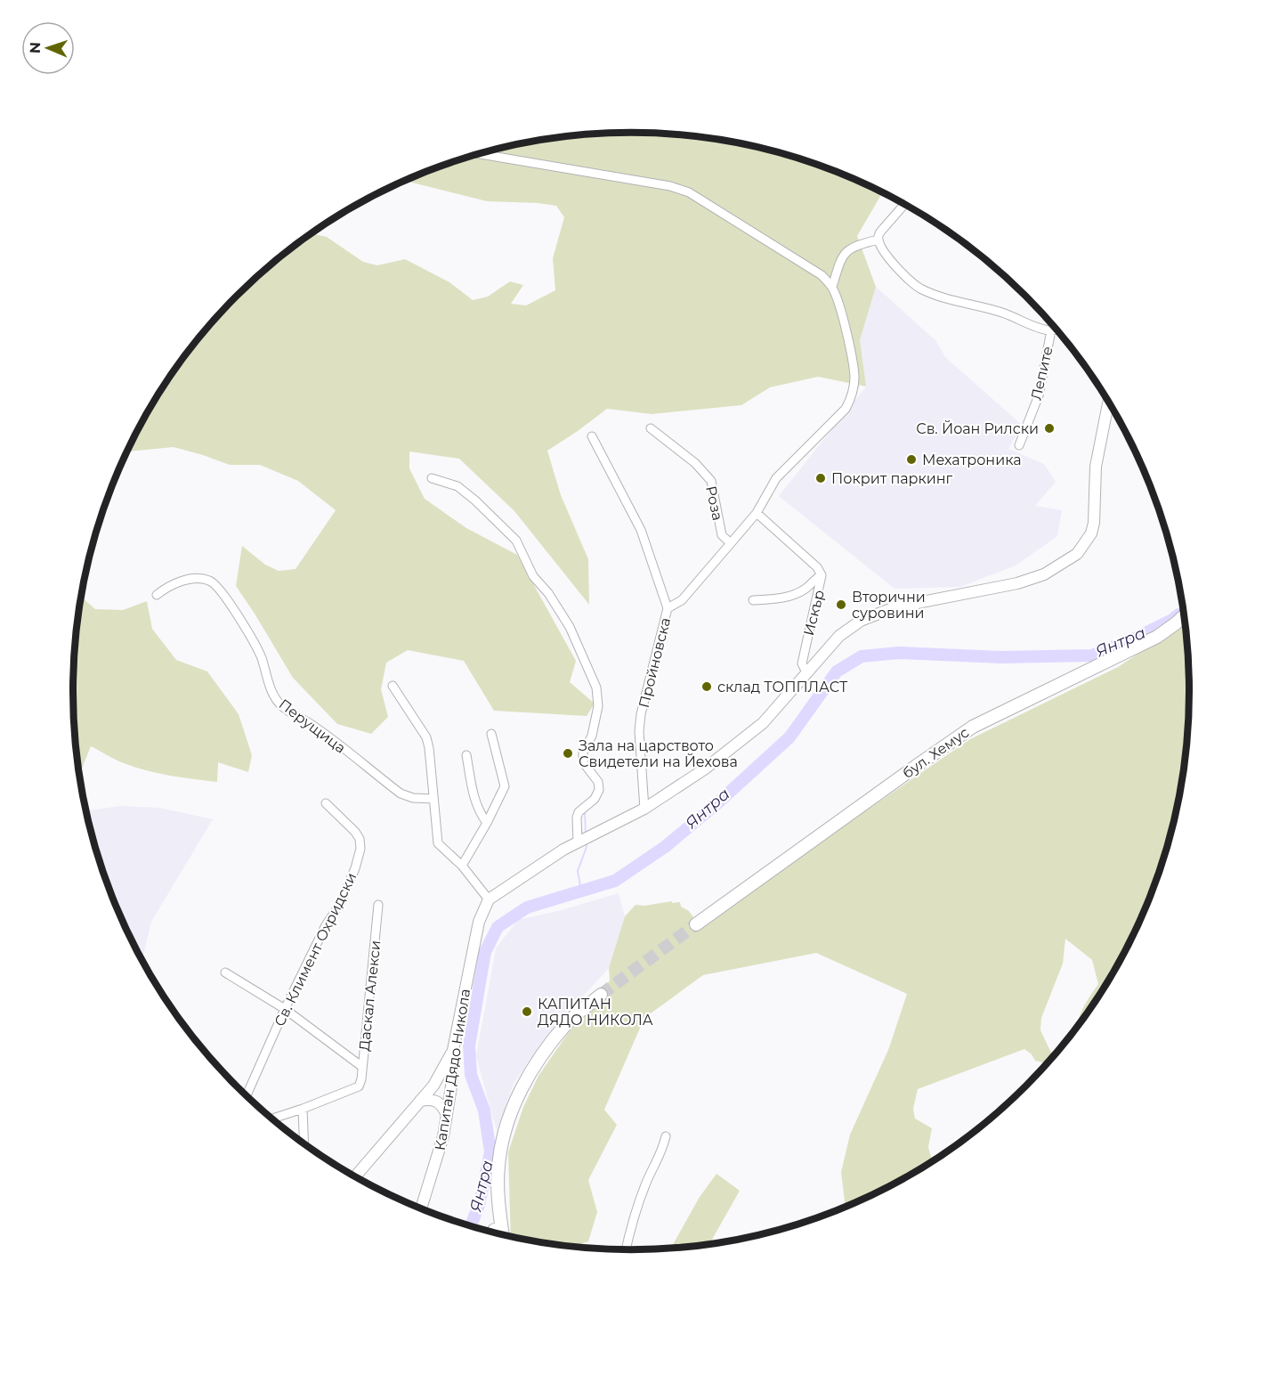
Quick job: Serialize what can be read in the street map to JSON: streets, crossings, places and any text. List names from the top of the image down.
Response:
{
  "streets": {
    "main road": ["бул. Хемус"],
    "street": [
      "Лепите",
      "Роза",
      "Искър",
      "Пройновска",
      "Перущица",
      "Св. Климент Охридски",
      "Даскал Алекси",
      "Капитан Дядо Никола"
    ]
  },
  "water": ["Янтра"],
  "places": [
    "Св. Йоан Рилски",
    "Мехатроника",
    "Покрит паркинг",
    "Вторични суровини",
    "склад ТОППЛАСТ",
    "Зала на царството Свидетели на Йехова",
    "КАПИТАН ДЯДО НИКОЛА"
  ],
  "north": "left"
}
